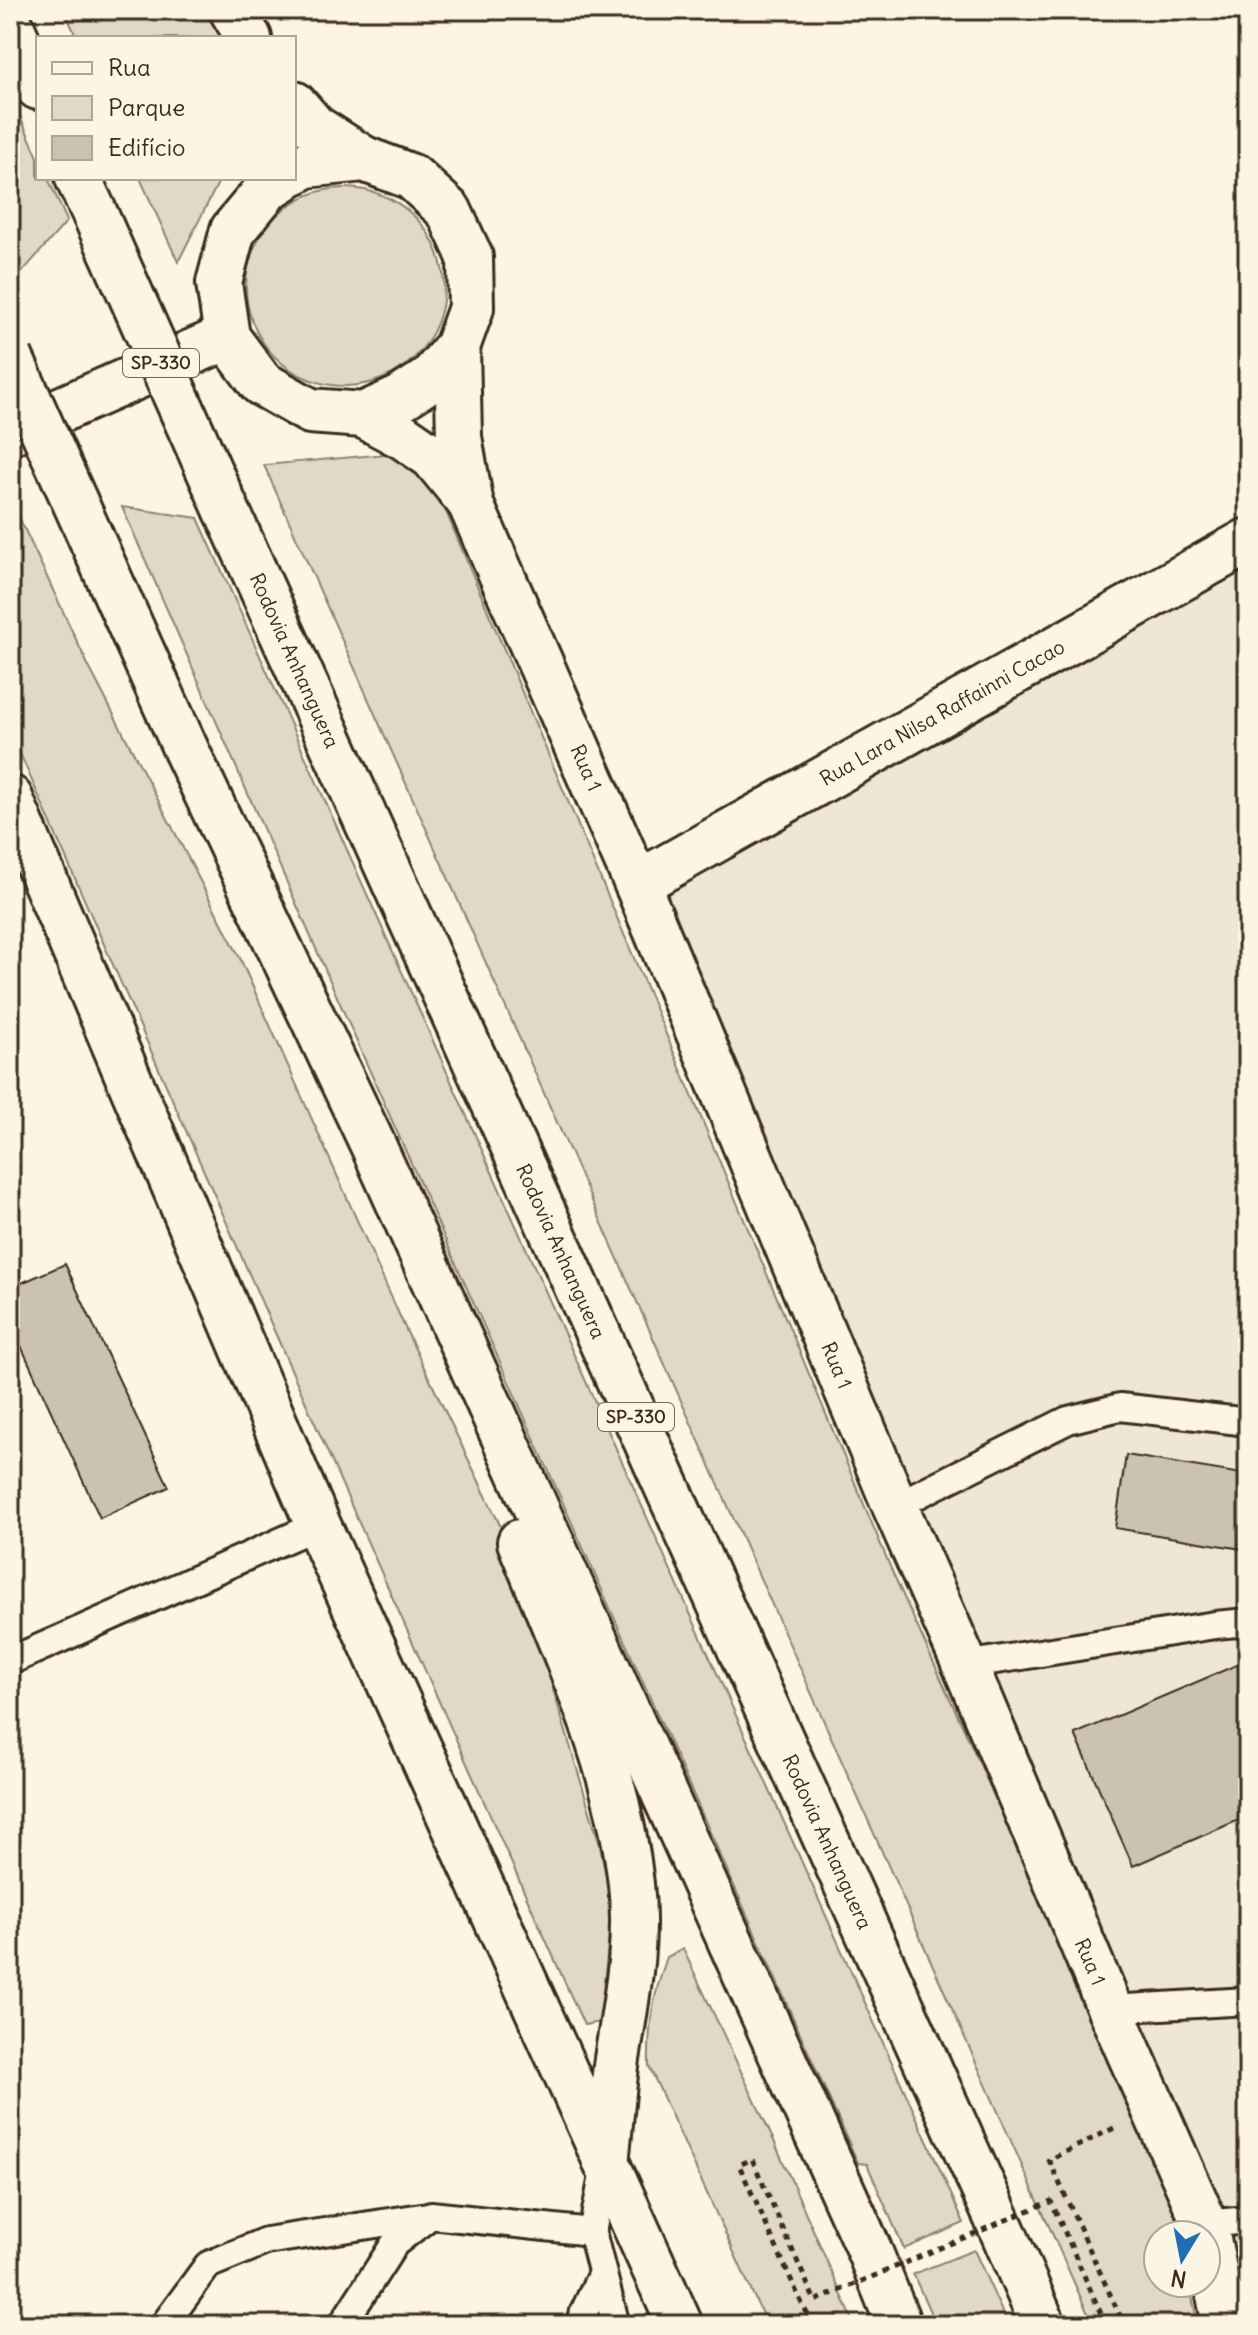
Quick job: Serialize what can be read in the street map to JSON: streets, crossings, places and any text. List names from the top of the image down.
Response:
{
  "streets": {
    "main road": [
      "SP-330",
      "Rodovia Anhanguera",
      "Rua Lara Nilsa Raffainni Cacao",
      "Rua 1"
    ]
  },
  "crossings": [
    ["Rua Lara Nilsa Raffainni Cacao", "Rua 1"]
  ],
  "legend": ["Rua", "Parque", "Edifício"],
  "north": "bottom"
}
